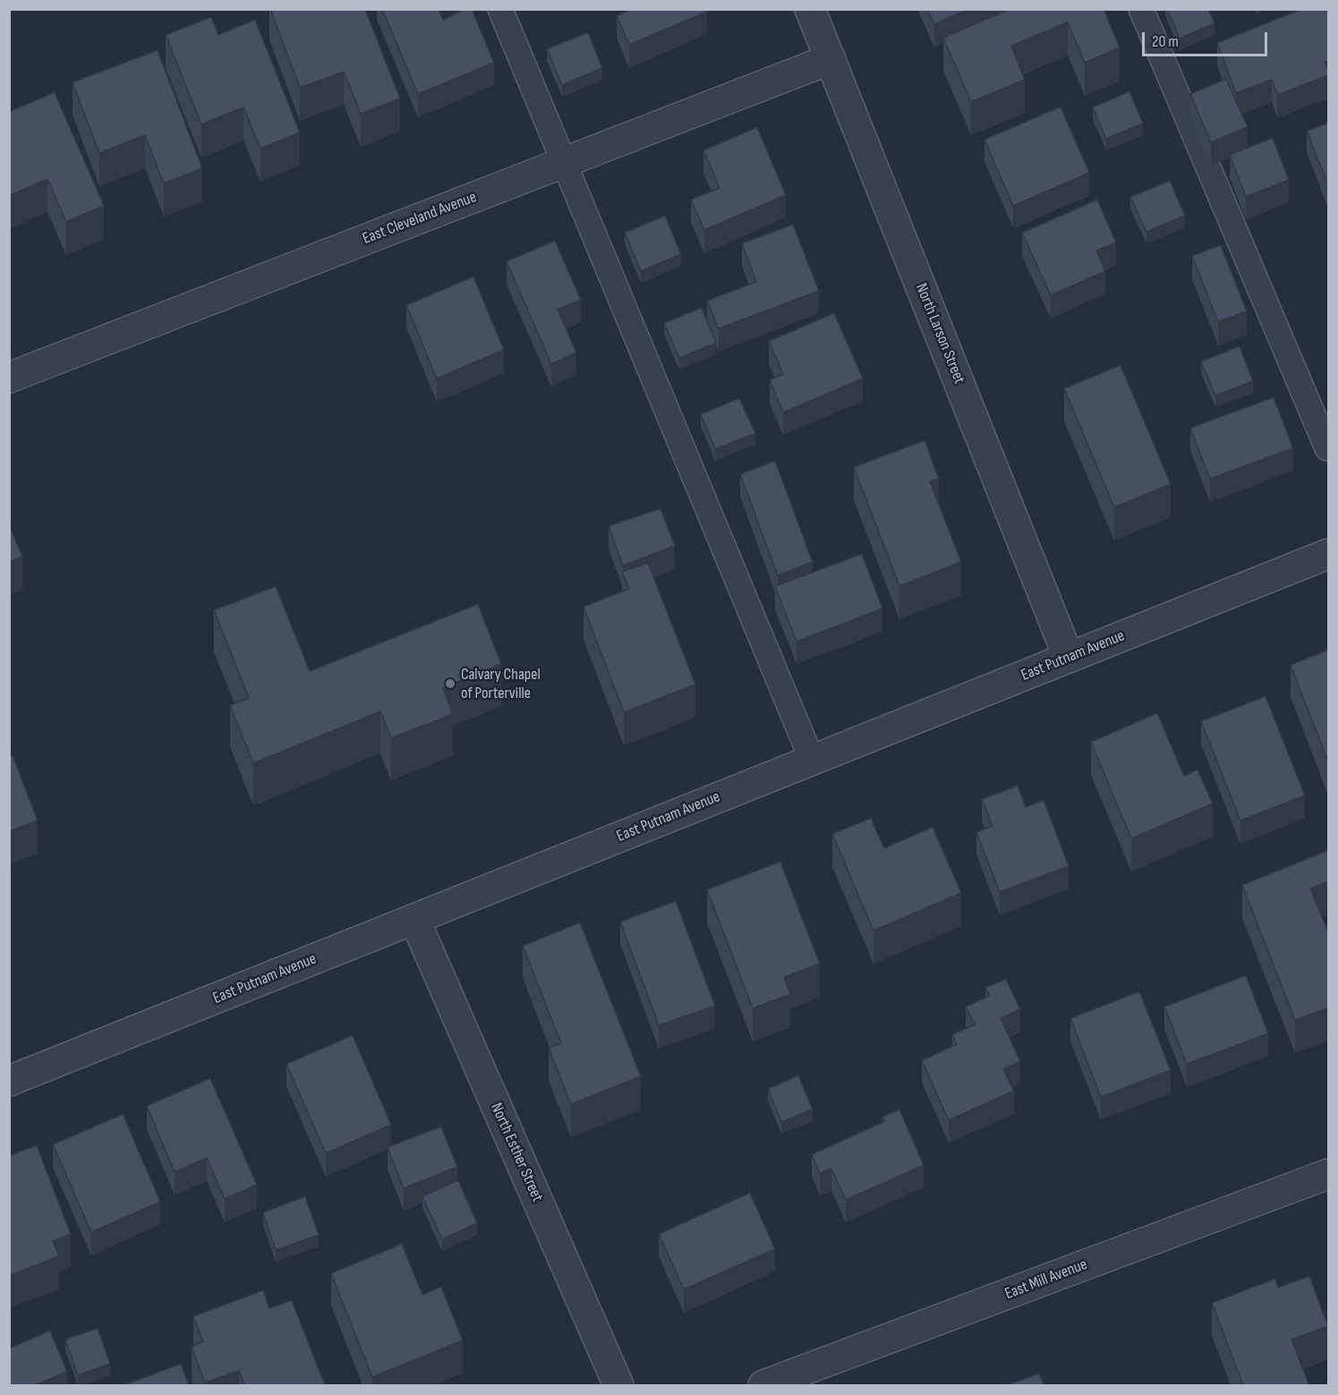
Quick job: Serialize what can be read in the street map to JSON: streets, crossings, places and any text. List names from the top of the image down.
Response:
{
  "streets": {
    "street": [
      "East Cleveland Avenue",
      "North Larson Street",
      "East Putnam Avenue",
      "North Esther Street",
      "East Mill Avenue"
    ]
  },
  "crossings": [
    ["East Cleveland Avenue", "North Larson Street"],
    ["North Larson Street", "East Putnam Avenue"],
    ["East Putnam Avenue", "North Esther Street"]
  ],
  "places": ["Calvary Chapel of Porterville"],
  "scale_bar": "20 m"
}
